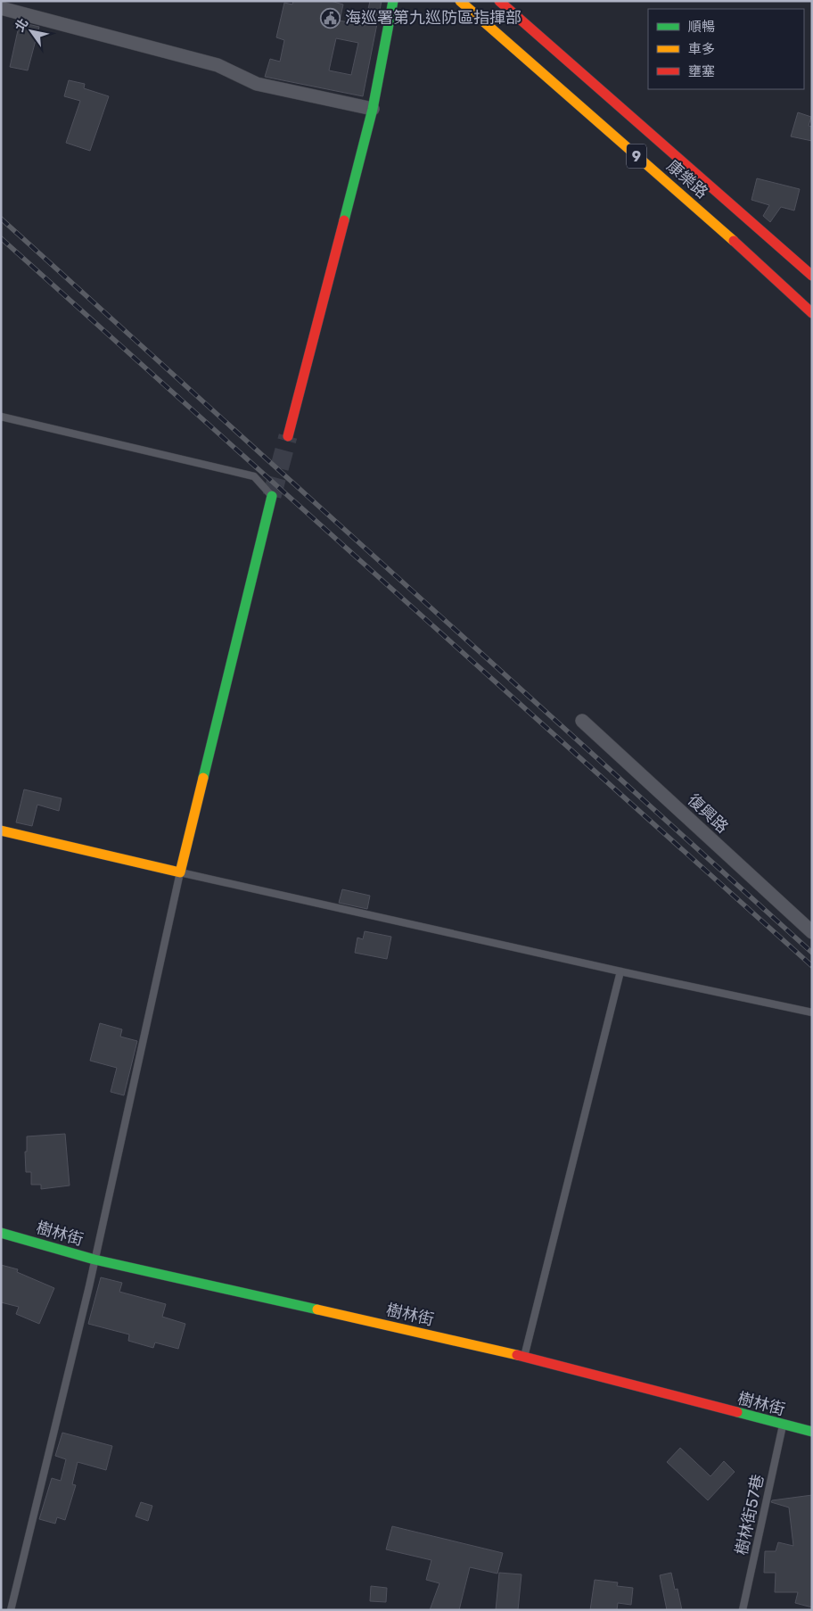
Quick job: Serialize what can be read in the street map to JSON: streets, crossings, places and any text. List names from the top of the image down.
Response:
{
  "streets": {
    "street": [
      "9",
      "康樂路",
      "復興路",
      "樹林街"
    ],
    "lane": ["樹林街57巷"]
  },
  "crossings": [
    ["樹林街", "樹林街57巷"]
  ],
  "places": {
    "public building": ["海巡署第九巡防區指揮部"]
  },
  "legend": ["順暢", "車多", "壅塞"],
  "north": "top left"
}
